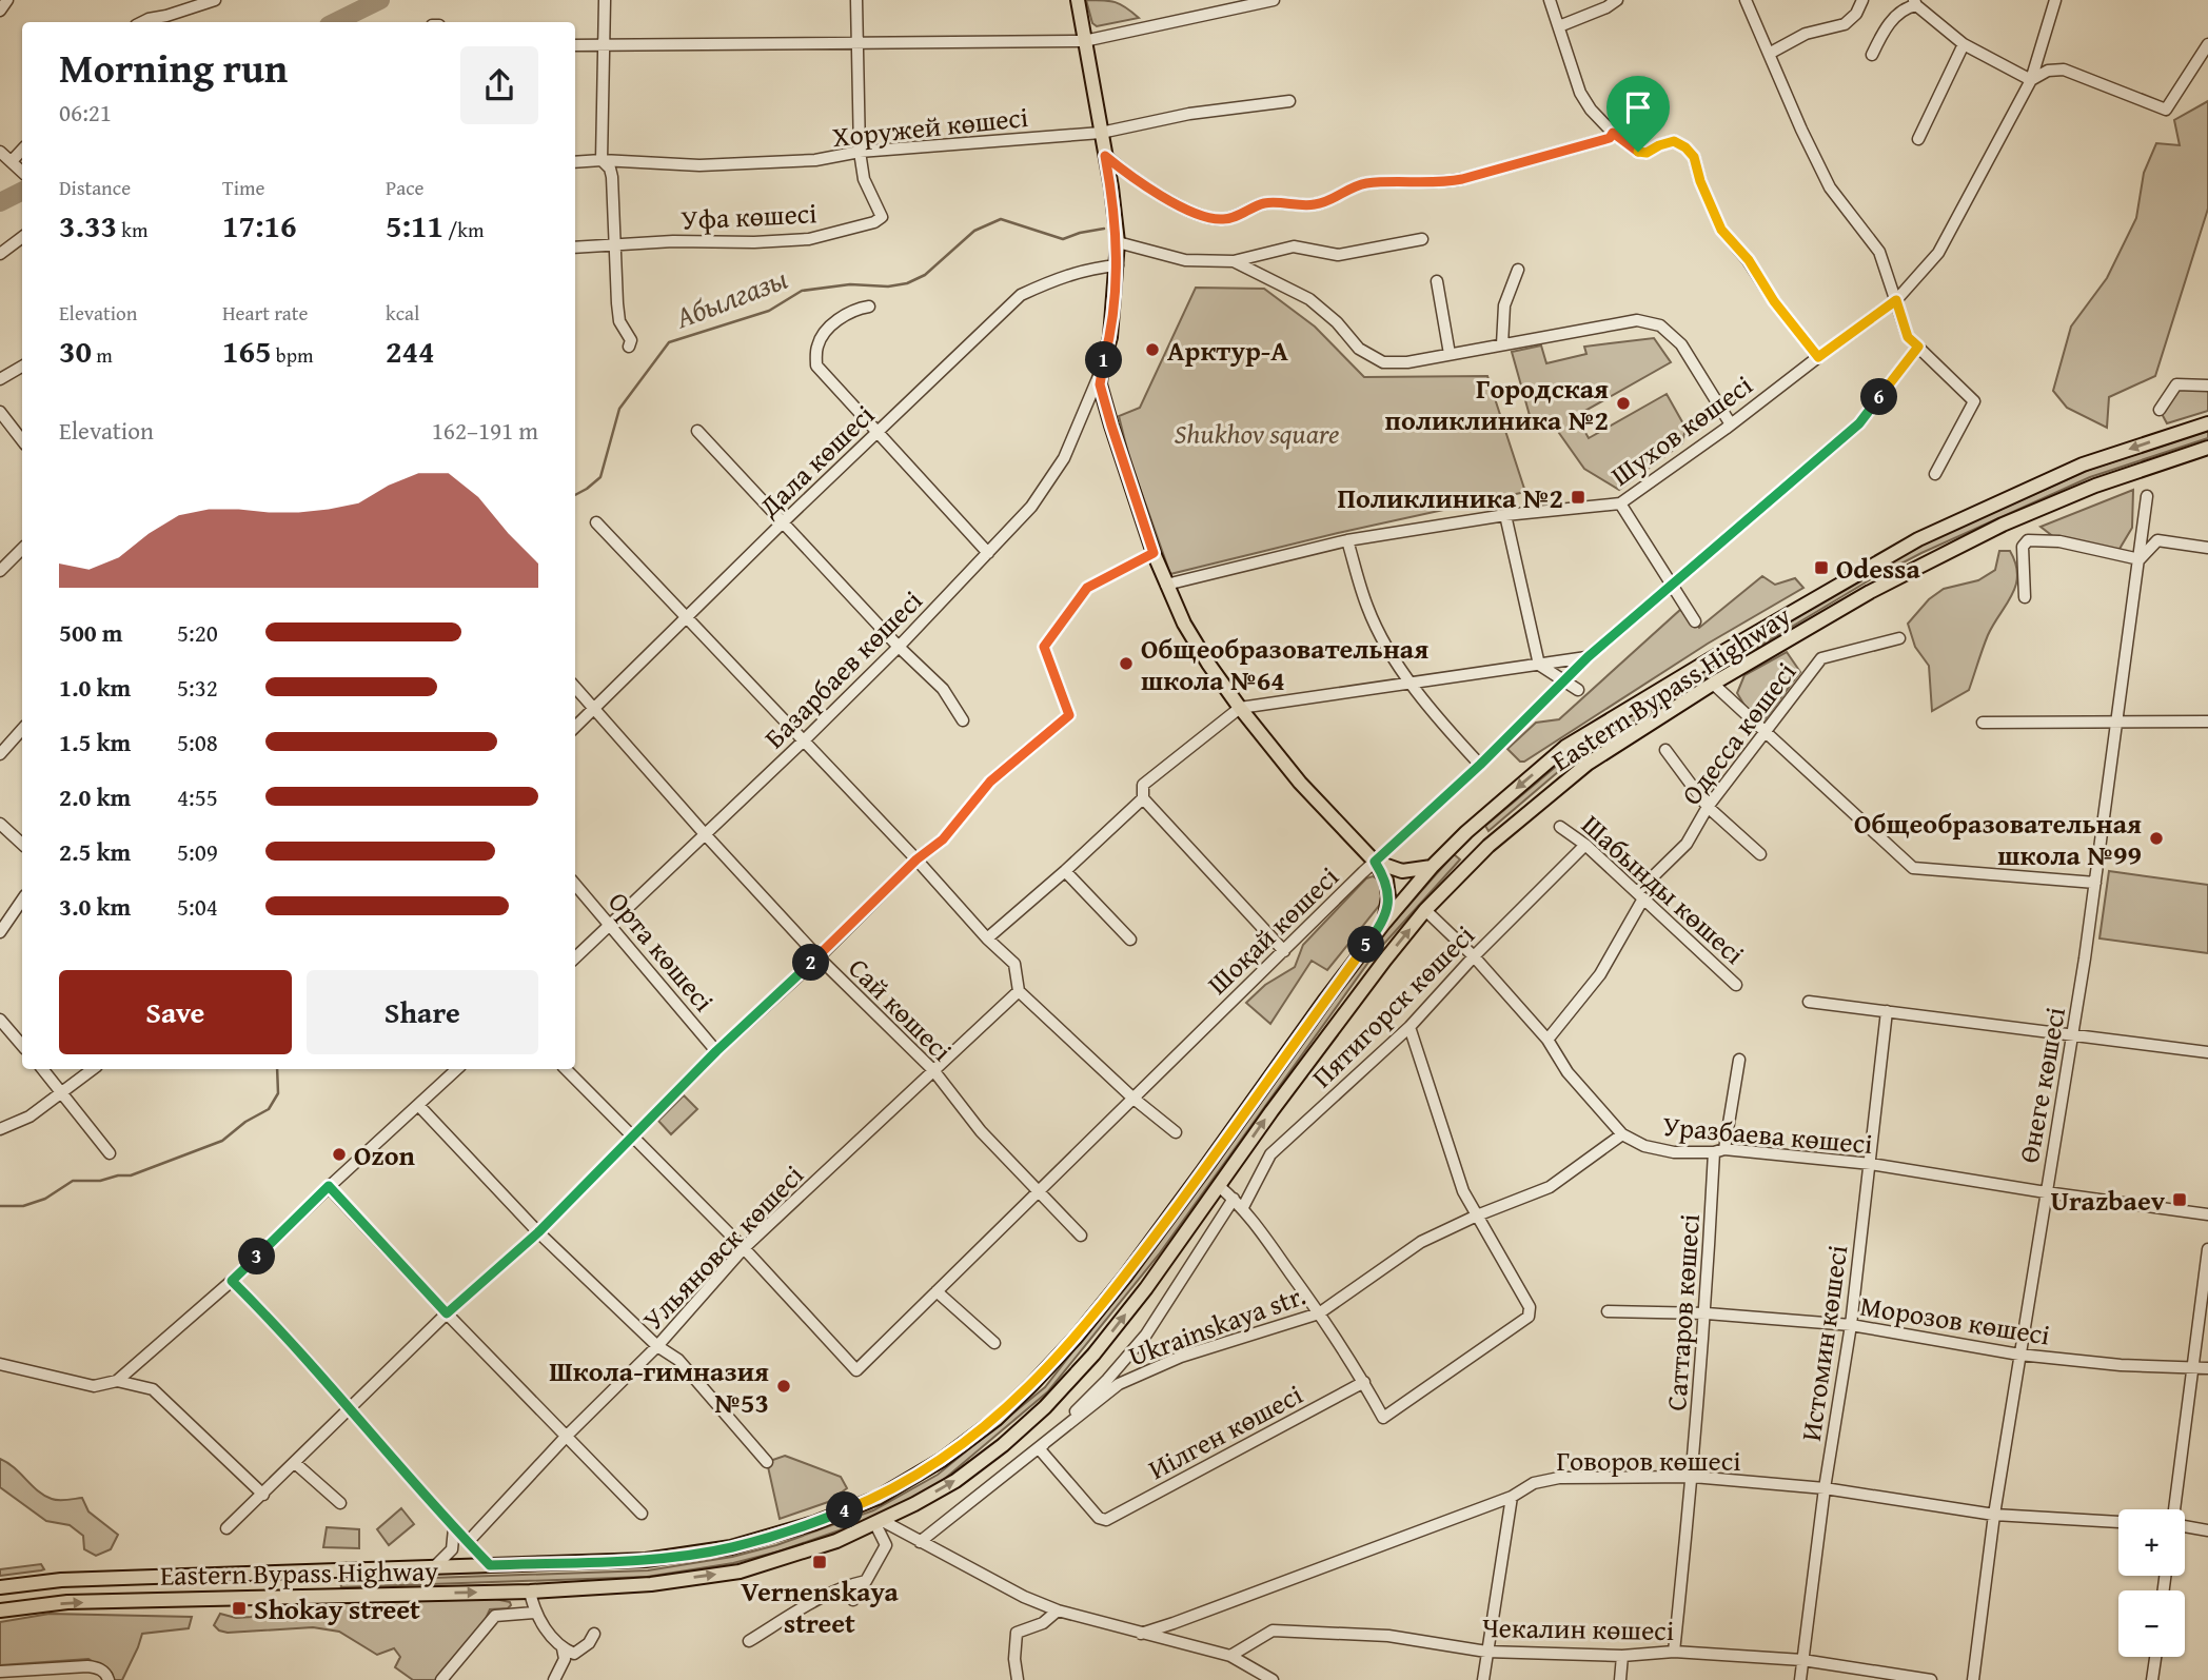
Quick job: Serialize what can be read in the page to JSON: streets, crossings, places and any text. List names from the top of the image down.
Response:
{
  "streets": {
    "main road": ["Eastern Bypass Highway"],
    "street": [
      "Хоружей көшесі",
      "Уфа көшесі",
      "Шухов көшесі",
      "Дала көшесі",
      "Базарбаев көшесі",
      "Одесса көшесі",
      "Шабынды көшесі",
      "Шоқай көшесі",
      "Орта көшесі",
      "Пятигорск көшесі",
      "Сай көшесі",
      "Өнеге көшесі",
      "Уразбаева көшесі",
      "Ульяновск көшесі",
      "Саттаров көшесі",
      "Морозов көшесі",
      "Ukrainskaya str.",
      "Истомин көшесі",
      "Иілген көшесі",
      "Говоров көшесі",
      "Чекалин көшесі"
    ]
  },
  "crossings": [
    ["Хоружей көшесі", "Уфа көшесі"],
    ["Дала көшесі", "Сай көшесі"],
    ["Базарбаев көшесі", "Орта көшесі"],
    ["Базарбаев көшесі", "Сай көшесі"],
    ["Eastern Bypass Highway", "Уразбаева көшесі"],
    ["Одесса көшесі", "Шабынды көшесі"],
    ["Одесса көшесі", "Уразбаева көшесі"],
    ["Шабынды көшесі", "Пятигорск көшесі"],
    ["Шоқай көшесі", "Сай көшесі"],
    ["Шоқай көшесі", "Ульяновск көшесі"],
    ["Пятигорск көшесі", "Уразбаева көшесі"],
    ["Сай көшесі", "Ульяновск көшесі"],
    ["Өнеге көшесі", "Уразбаева көшесі"],
    ["Өнеге көшесі", "Морозов көшесі"],
    ["Өнеге көшесі", "Говоров көшесі"],
    ["Уразбаева көшесі", "Саттаров көшесі"],
    ["Уразбаева көшесі", "Ukrainskaya str."],
    ["Уразбаева көшесі", "Истомин көшесі"],
    ["Саттаров көшесі", "Морозов көшесі"],
    ["Саттаров көшесі", "Говоров көшесі"],
    ["Саттаров көшесі", "Чекалин көшесі"],
    ["Морозов көшесі", "Истомин көшесі"],
    ["Ukrainskaya str.", "Иілген көшесі"],
    ["Истомин көшесі", "Говоров көшесі"],
    ["Истомин көшесі", "Чекалин көшесі"]
  ],
  "water": ["Абылгазы"],
  "parks": ["Shukhov square"],
  "places": {
    "other": [
      "Арктур-А",
      "Городская поликлиника №2",
      "Общеобразовательная школа №64",
      "Общеобразовательная школа №99",
      "Ozon",
      "Школа-гимназия №53"
    ],
    "transit": [
      "Поликлиника №2",
      "Odessa",
      "Urazbaev",
      "Vernenskaya street",
      "Shokay street"
    ]
  },
  "page": {
    "heading": ["Morning run", "06:21"],
    "stats": [
      ["Distance", "3.33 km"],
      ["Time", "17:16"],
      ["Pace", "5:11 /km"],
      ["Elevation", "30 m"],
      ["Heart rate", "165 bpm"],
      ["kcal", "244"]
    ],
    "pins": [
      "1",
      "6",
      "5",
      "2",
      "3",
      "4"
    ],
    "chart": ["Elevation", "162–191 m"],
    "list": [
      {
        "name": "500 m",
        "note": "5:20"
      },
      {
        "name": "1.0 km",
        "note": "5:32"
      },
      {
        "name": "1.5 km",
        "note": "5:08"
      },
      {
        "name": "2.0 km",
        "note": "4:55"
      },
      {
        "name": "2.5 km",
        "note": "5:09"
      },
      {
        "name": "3.0 km",
        "note": "5:04"
      }
    ],
    "buttons": ["Save", "Share"],
    "map_buttons": ["+", "−"]
  }
}
